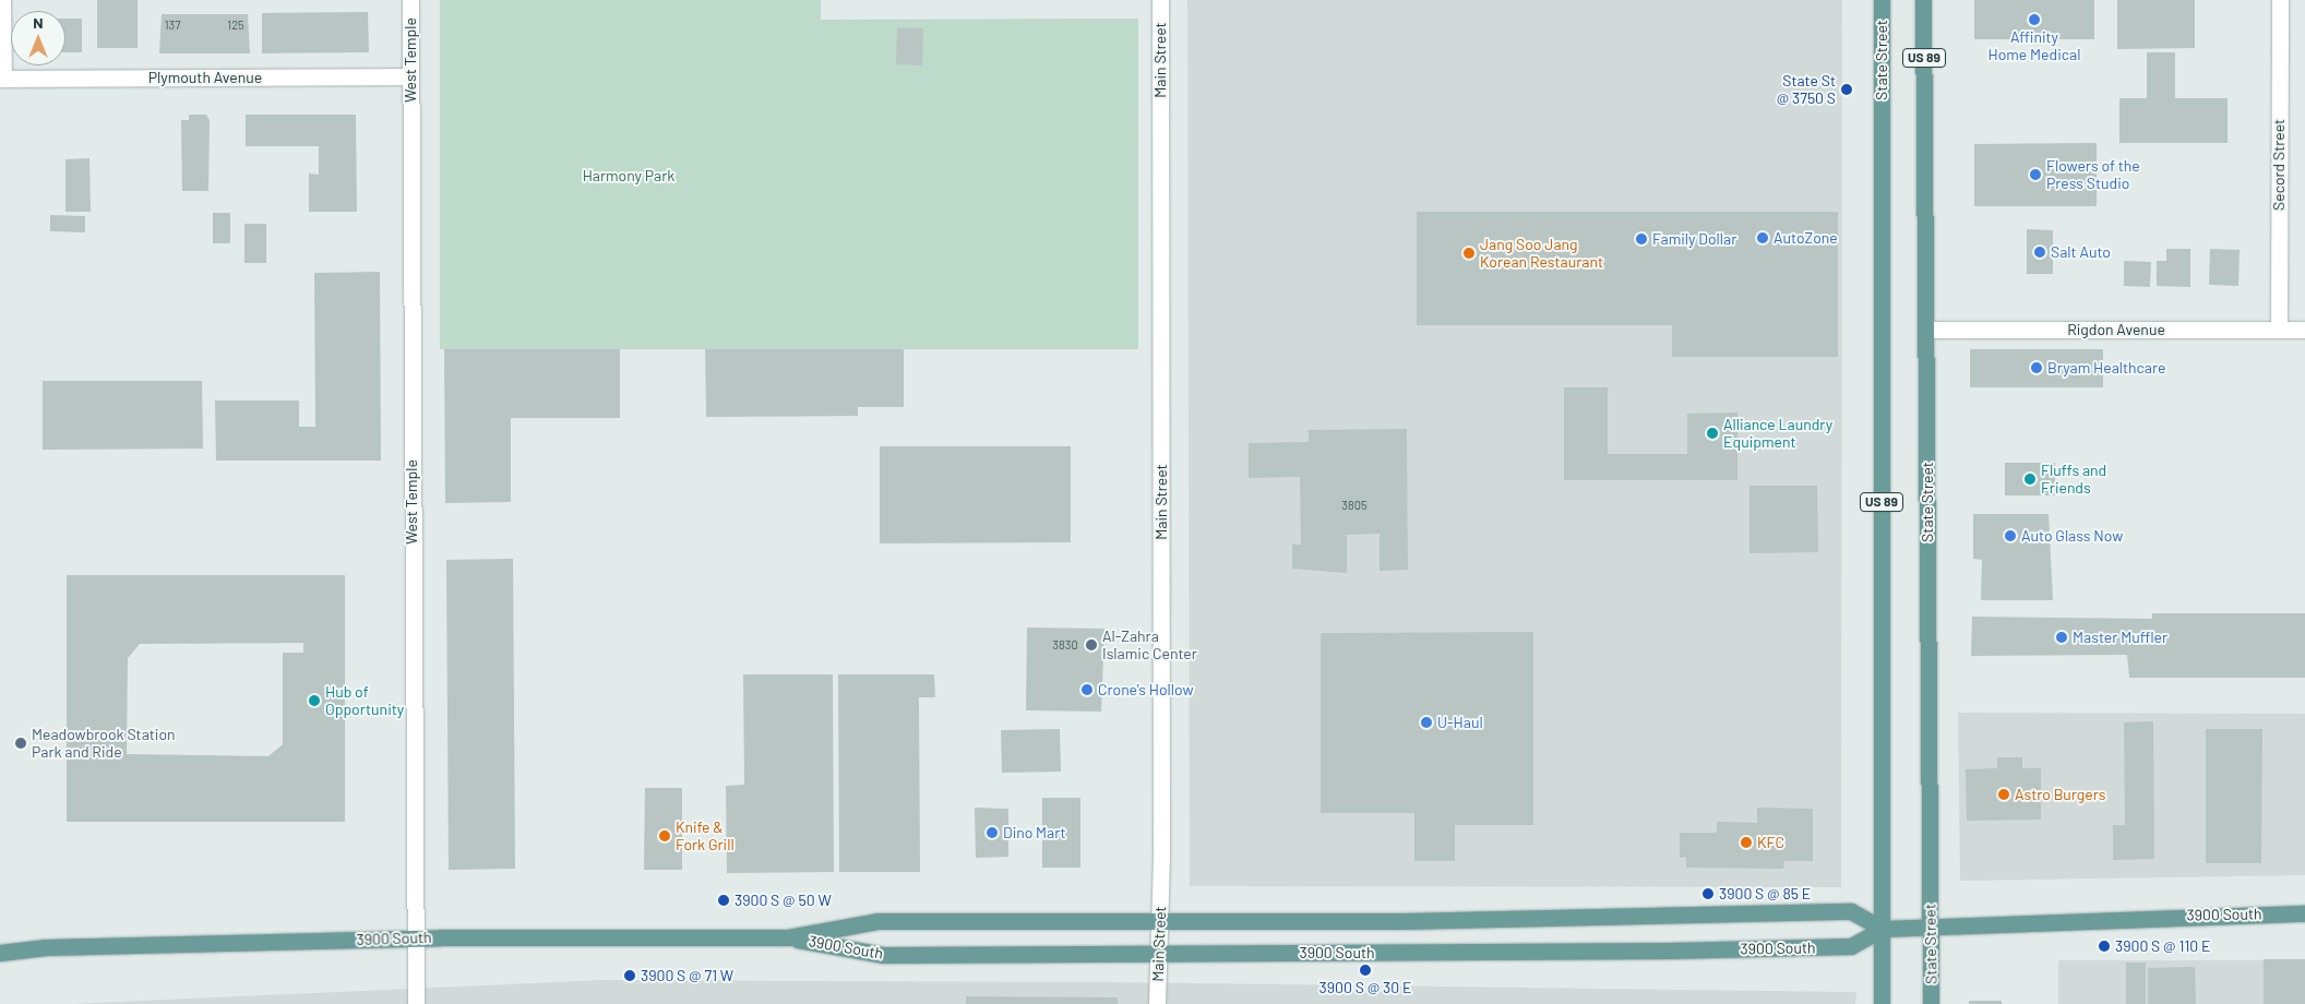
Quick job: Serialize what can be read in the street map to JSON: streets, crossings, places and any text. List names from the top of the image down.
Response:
{
  "streets": {
    "main road": ["US 89", "State Street", "3900 South"],
    "street": [
      "West Temple",
      "Main Street",
      "Plymouth Avenue",
      "Secord Street",
      "Rigdon Avenue"
    ]
  },
  "crossings": [
    ["West Temple", "Plymouth Avenue"],
    ["West Temple", "3900 South"],
    ["Main Street", "3900 South"],
    ["State Street", "Rigdon Avenue"],
    ["State Street", "3900 South"],
    ["Secord Street", "Rigdon Avenue"]
  ],
  "parks": ["Harmony Park"],
  "places": [
    "Affinity Home Medical",
    "State St @ 3750 S",
    "Flowers of the Press Studio",
    "AutoZone",
    "Family Dollar",
    "Salt Auto",
    "Jang Soo Jang Korean Restaurant",
    "Bryam Healthcare",
    "Alliance Laundry Equipment",
    "Fluffs and Friends",
    "Auto Glass Now",
    "Master Muffler",
    "Al-Zahra Islamic Center",
    "Crone's Hollow",
    "Hub of Opportunity",
    "U-Haul",
    "Meadowbrook Station Park and Ride",
    "Astro Burgers",
    "Dino Mart",
    "Knife & Fork Grill",
    "KFC",
    "3900 S @ 85 E",
    "3900 S @ 50 W",
    "3900 S @ 110 E",
    "3900 S @ 30 E",
    "3900 S @ 71 W"
  ],
  "house_numbers": [
    "137",
    "125",
    "3805",
    "3830"
  ],
  "north": "top"
}
